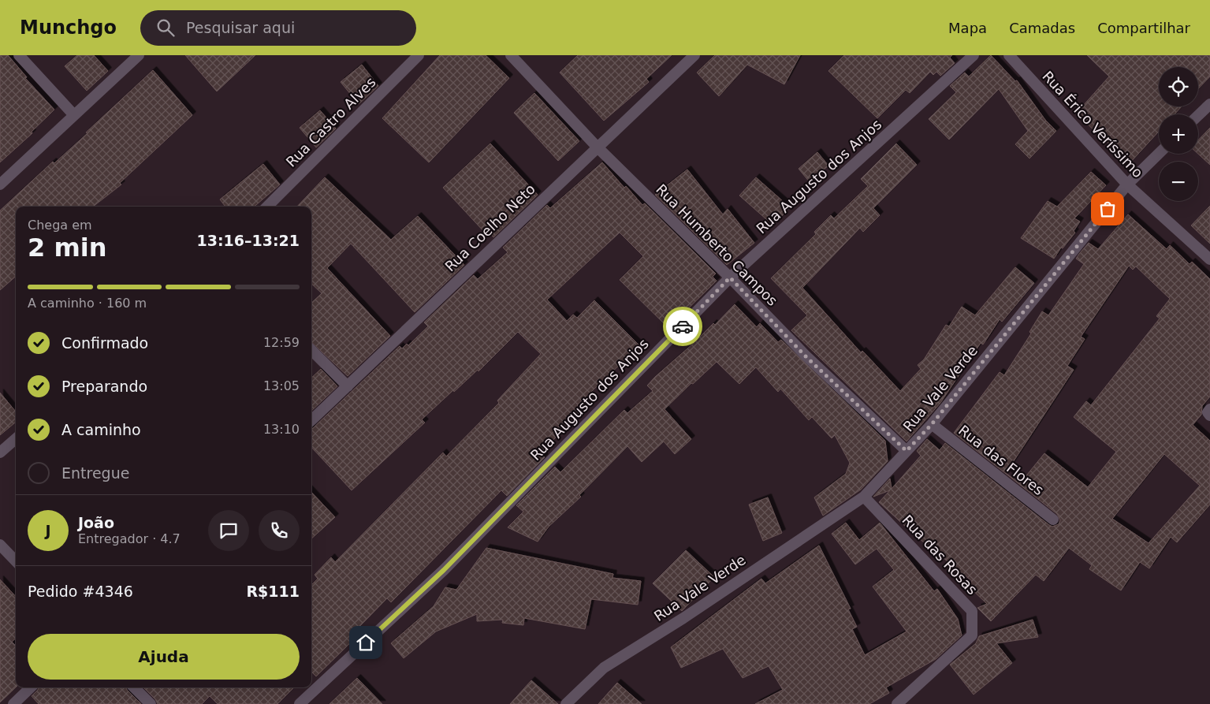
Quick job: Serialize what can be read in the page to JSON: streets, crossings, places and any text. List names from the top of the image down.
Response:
{
  "streets": {
    "street": [
      "Rua Castro Alves",
      "Rua Érico Veríssimo",
      "Rua Augusto dos Anjos",
      "Rua Coelho Neto",
      "Rua Humberto Campos",
      "Rua Vale Verde",
      "Rua das Flores",
      "Rua das Rosas"
    ]
  },
  "crossings": [
    ["Rua Érico Veríssimo", "Rua Vale Verde"],
    ["Rua Augusto dos Anjos", "Rua Humberto Campos"],
    ["Rua Coelho Neto", "Rua Humberto Campos"],
    ["Rua Humberto Campos", "Rua Vale Verde"],
    ["Rua Vale Verde", "Rua das Flores"],
    ["Rua Vale Verde", "Rua das Rosas"]
  ],
  "page": {
    "header": "Munchgo",
    "search": "Pesquisar aqui",
    "nav": ["Mapa", "Camadas", "Compartilhar"],
    "map_buttons": ["+", "−"],
    "heading": ["2 min", "Chega em", "13:16–13:21"],
    "panel": [
      "João",
      "Entregador · 4.7",
      "Pedido #4346",
      "R$111"
    ],
    "bar": "A caminho · 160 m",
    "list": [
      ["Confirmado", "12:59"],
      ["Preparando", "13:05"],
      ["A caminho", "13:10"],
      "Entregue"
    ],
    "round": "J",
    "buttons": "Ajuda"
  }
}
